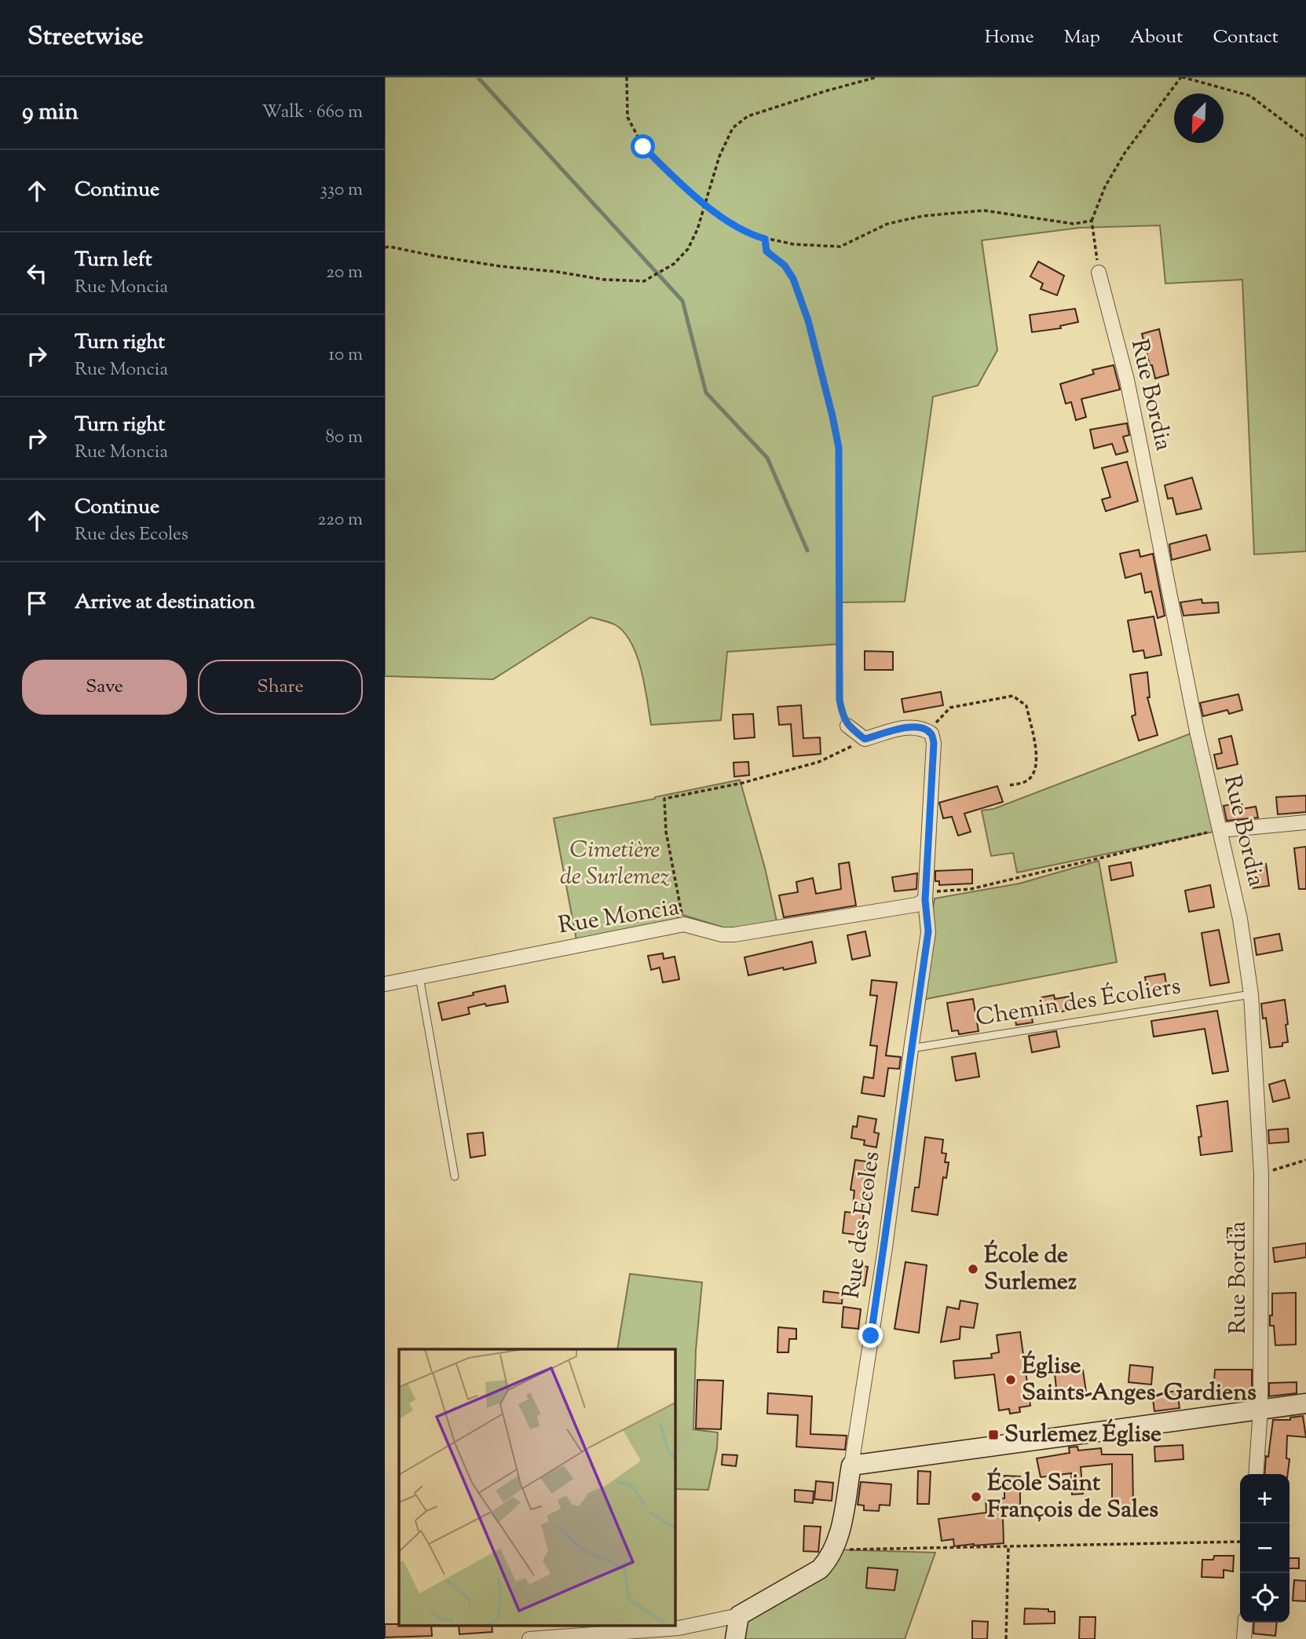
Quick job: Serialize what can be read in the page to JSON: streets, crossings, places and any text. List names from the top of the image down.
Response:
{
  "streets": {
    "street": ["Rue Bordia", "Rue Moncia", "Rue des Ecoles"],
    "lane": ["Chemin des Écoliers"]
  },
  "crossings": [
    ["Rue Bordia", "Chemin des Écoliers"],
    ["Rue Moncia", "Rue des Ecoles"],
    ["Chemin des Écoliers", "Rue des Ecoles"]
  ],
  "parks": ["Cimetière de Surlemez"],
  "places": {
    "other": ["École de Surlemez", "Église Saints-Anges-Gardiens", "École Saint François de Sales"],
    "transit": ["Surlemez Église"]
  },
  "north": "bottom left",
  "page": {
    "header": "Streetwise",
    "nav": [
      "Home",
      "Map",
      "About",
      "Contact"
    ],
    "heading": ["9 min", "Walk · 660 m"],
    "list": [
      ["Continue", "330 m"],
      ["Turn left", "Rue Moncia", "20 m"],
      ["Turn right", "Rue Moncia", "10 m"],
      ["Turn right", "Rue Moncia", "80 m"],
      ["Continue", "Rue des Ecoles", "220 m"],
      "Arrive at destination"
    ],
    "buttons": ["Save", "Share"],
    "map_buttons": ["+", "−"]
  }
}
